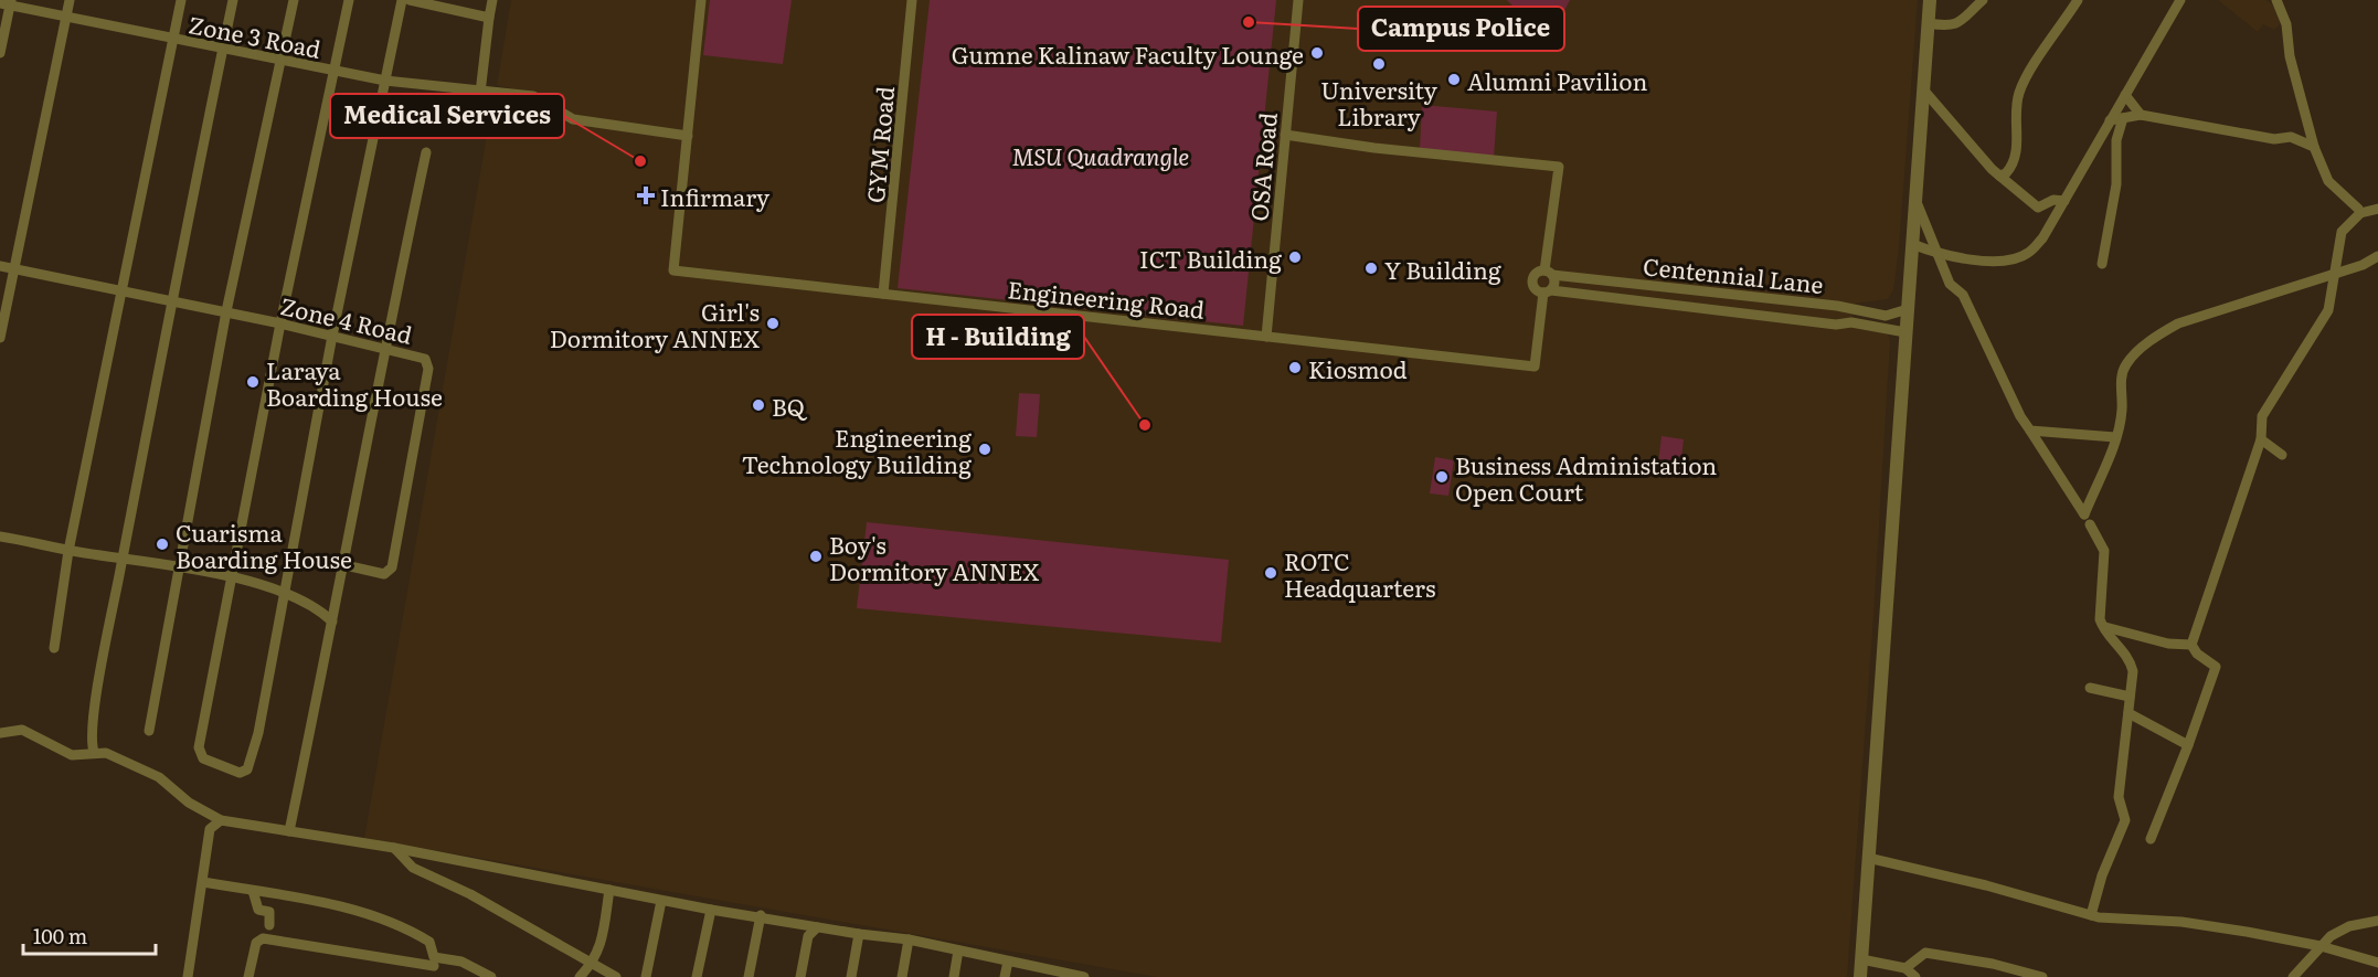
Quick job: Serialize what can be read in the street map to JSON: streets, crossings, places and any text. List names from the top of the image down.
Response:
{
  "streets": {
    "street": [
      "Zone 3 Road",
      "GYM Road",
      "OSA Road",
      "Centennial Lane",
      "Engineering Road",
      "Zone 4 Road"
    ]
  },
  "crossings": [
    ["Zone 3 Road", "Engineering Road"],
    ["GYM Road", "Engineering Road"],
    ["OSA Road", "Engineering Road"],
    ["Centennial Lane", "Engineering Road"]
  ],
  "parks": ["MSU Quadrangle"],
  "places": {
    "other": [
      "Campus Police",
      "Gumne Kalinaw Faculty Lounge",
      "University Library",
      "Alumni Pavilion",
      "Medical Services",
      "ICT Building",
      "Y Building",
      "Girl's Dormitory ANNEX",
      "Kiosmod",
      "Laraya Boarding House",
      "BQ",
      "H - Building",
      "Engineering Technology Building",
      "Business Administation Open Court",
      "Cuarisma Boarding House",
      "Boy's Dormitory ANNEX",
      "ROTC Headquarters"
    ],
    "health": ["Infirmary"]
  },
  "scale_bar": "100 m"
}
